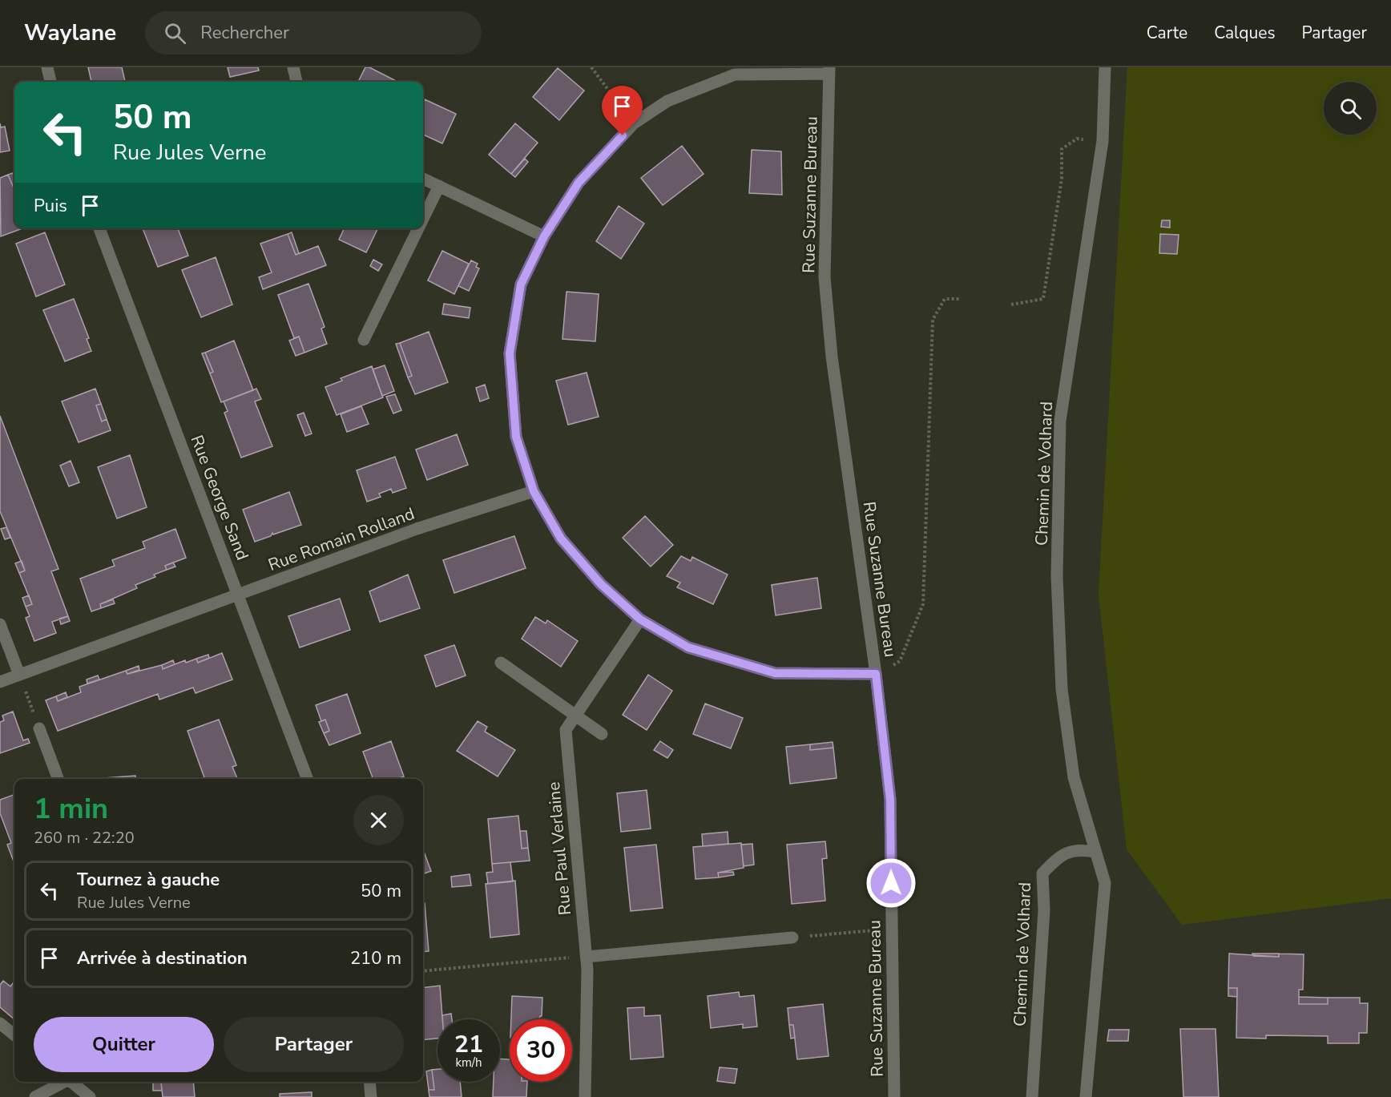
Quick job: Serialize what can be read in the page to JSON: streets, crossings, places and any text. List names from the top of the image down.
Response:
{
  "streets": {
    "street": [
      "Rue Suzanne Bureau",
      "Chemin de Volhard",
      "Rue George Sand",
      "Rue Romain Rolland",
      "Rue Paul Verlaine"
    ]
  },
  "crossings": [
    ["Rue George Sand", "Rue Romain Rolland"]
  ],
  "page": {
    "header": "Waylane",
    "search": "Rechercher",
    "nav": ["Carte", "Calques", "Partager"],
    "turn": ["50 m", "Rue Jules Verne"],
    "then": "Puis",
    "heading": ["1 min", "260 m · 22:20"],
    "list": [
      {
        "name": "Tournez à gauche",
        "note": "Rue Jules Verne",
        "value": "50 m"
      },
      {
        "name": "Arrivée à destination",
        "value": "210 m"
      }
    ],
    "buttons": ["Quitter", "Partager"],
    "speed": "21 km/h",
    "limit": "30"
  }
}
